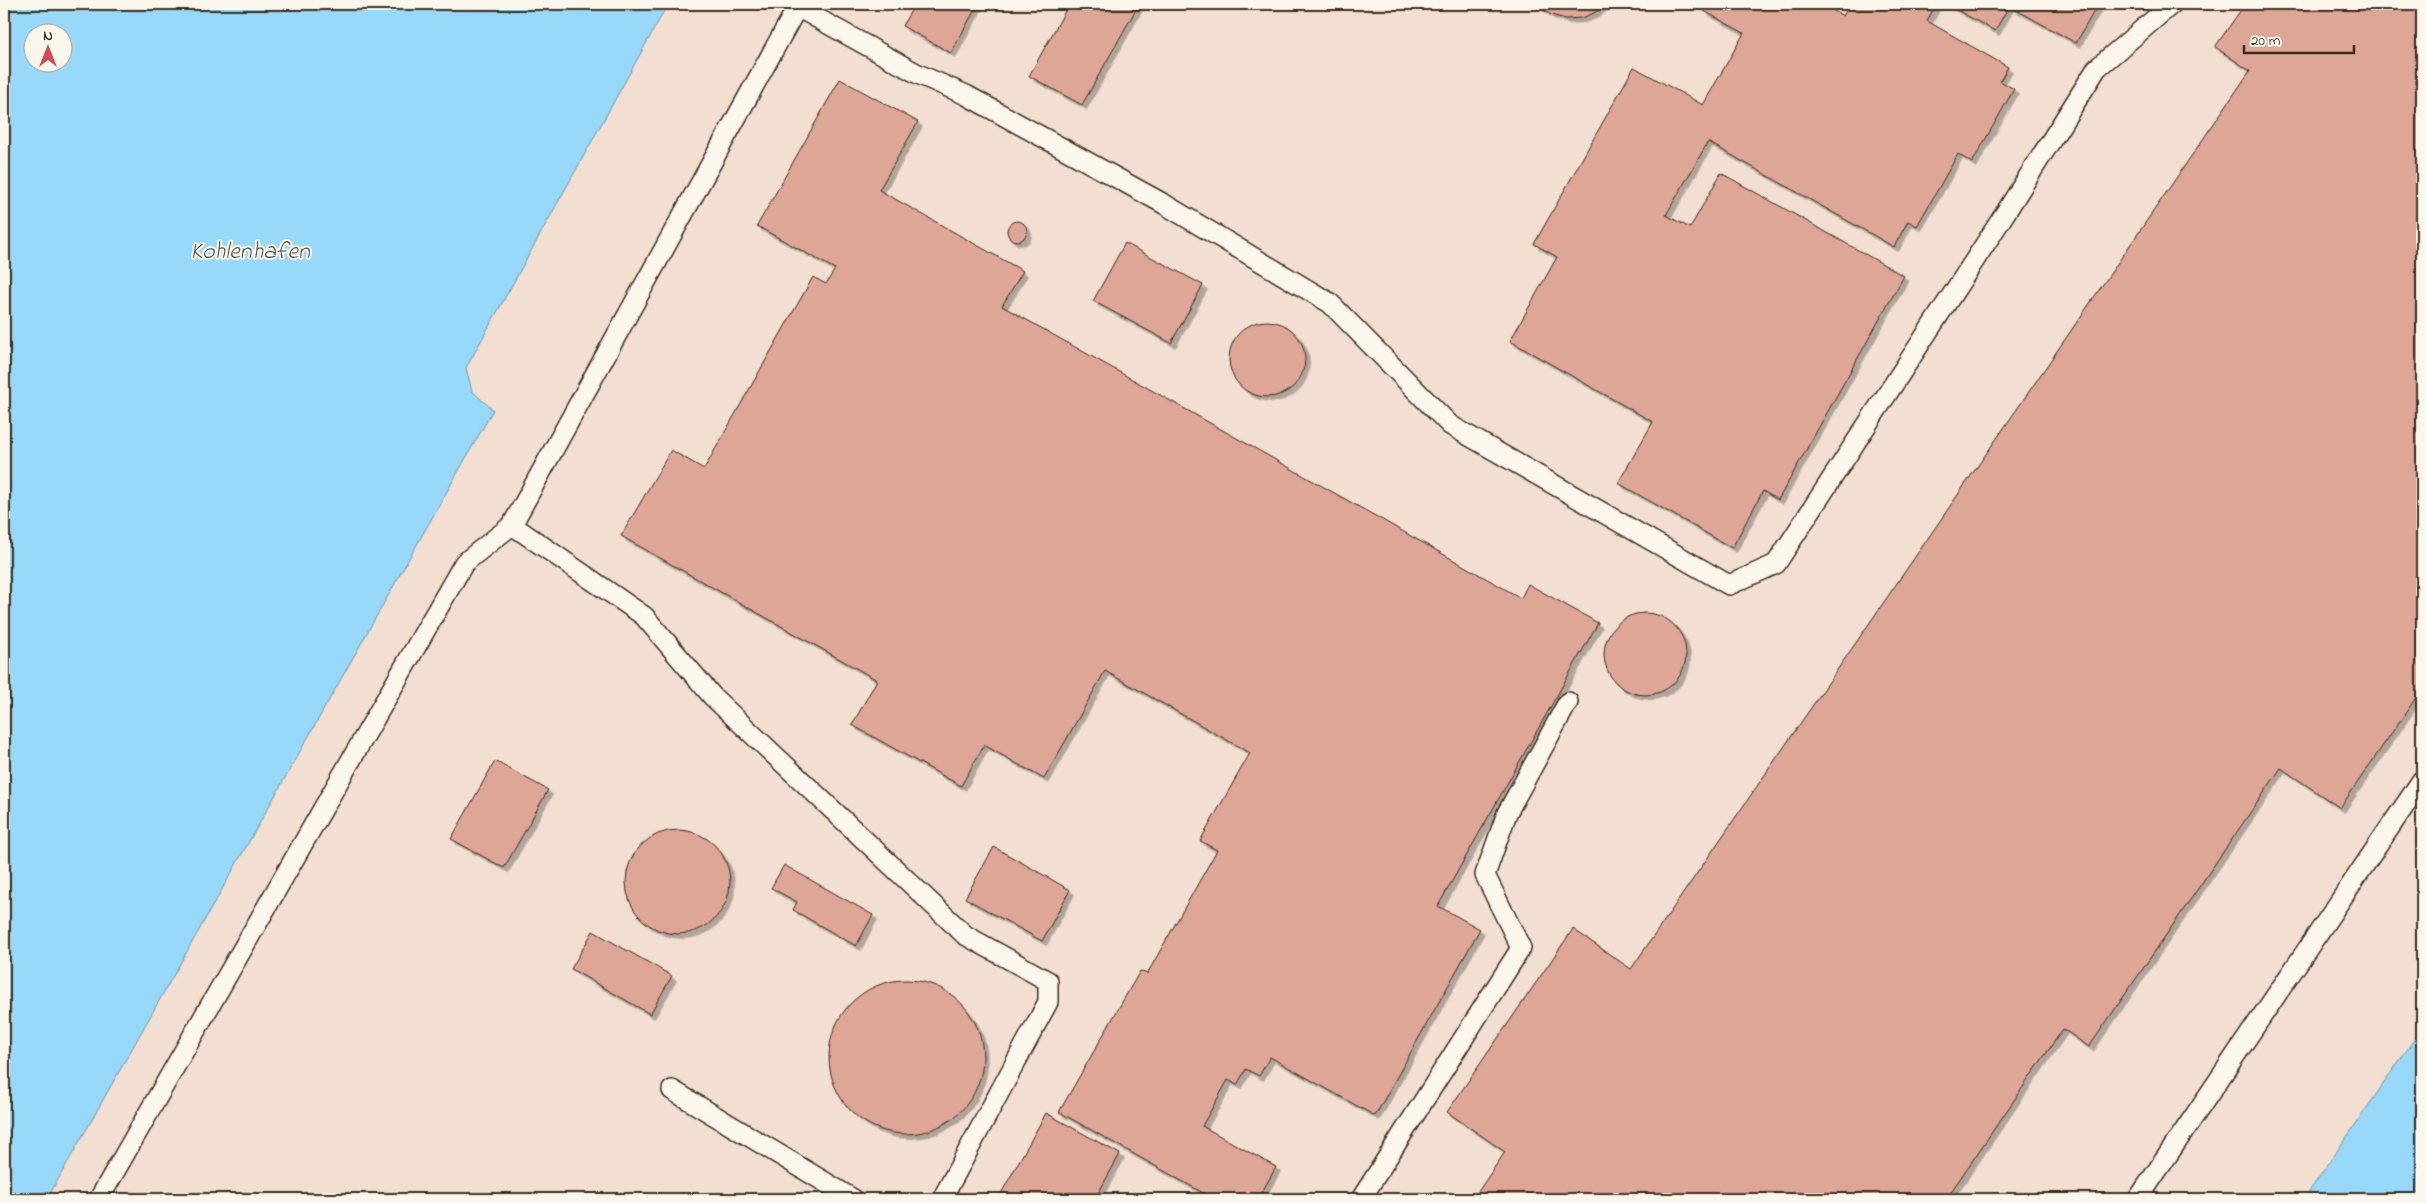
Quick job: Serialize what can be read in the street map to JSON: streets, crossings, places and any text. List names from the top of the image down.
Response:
{
  "water": ["Kohlenhafen"],
  "scale_bar": "20 m",
  "north": "top"
}
